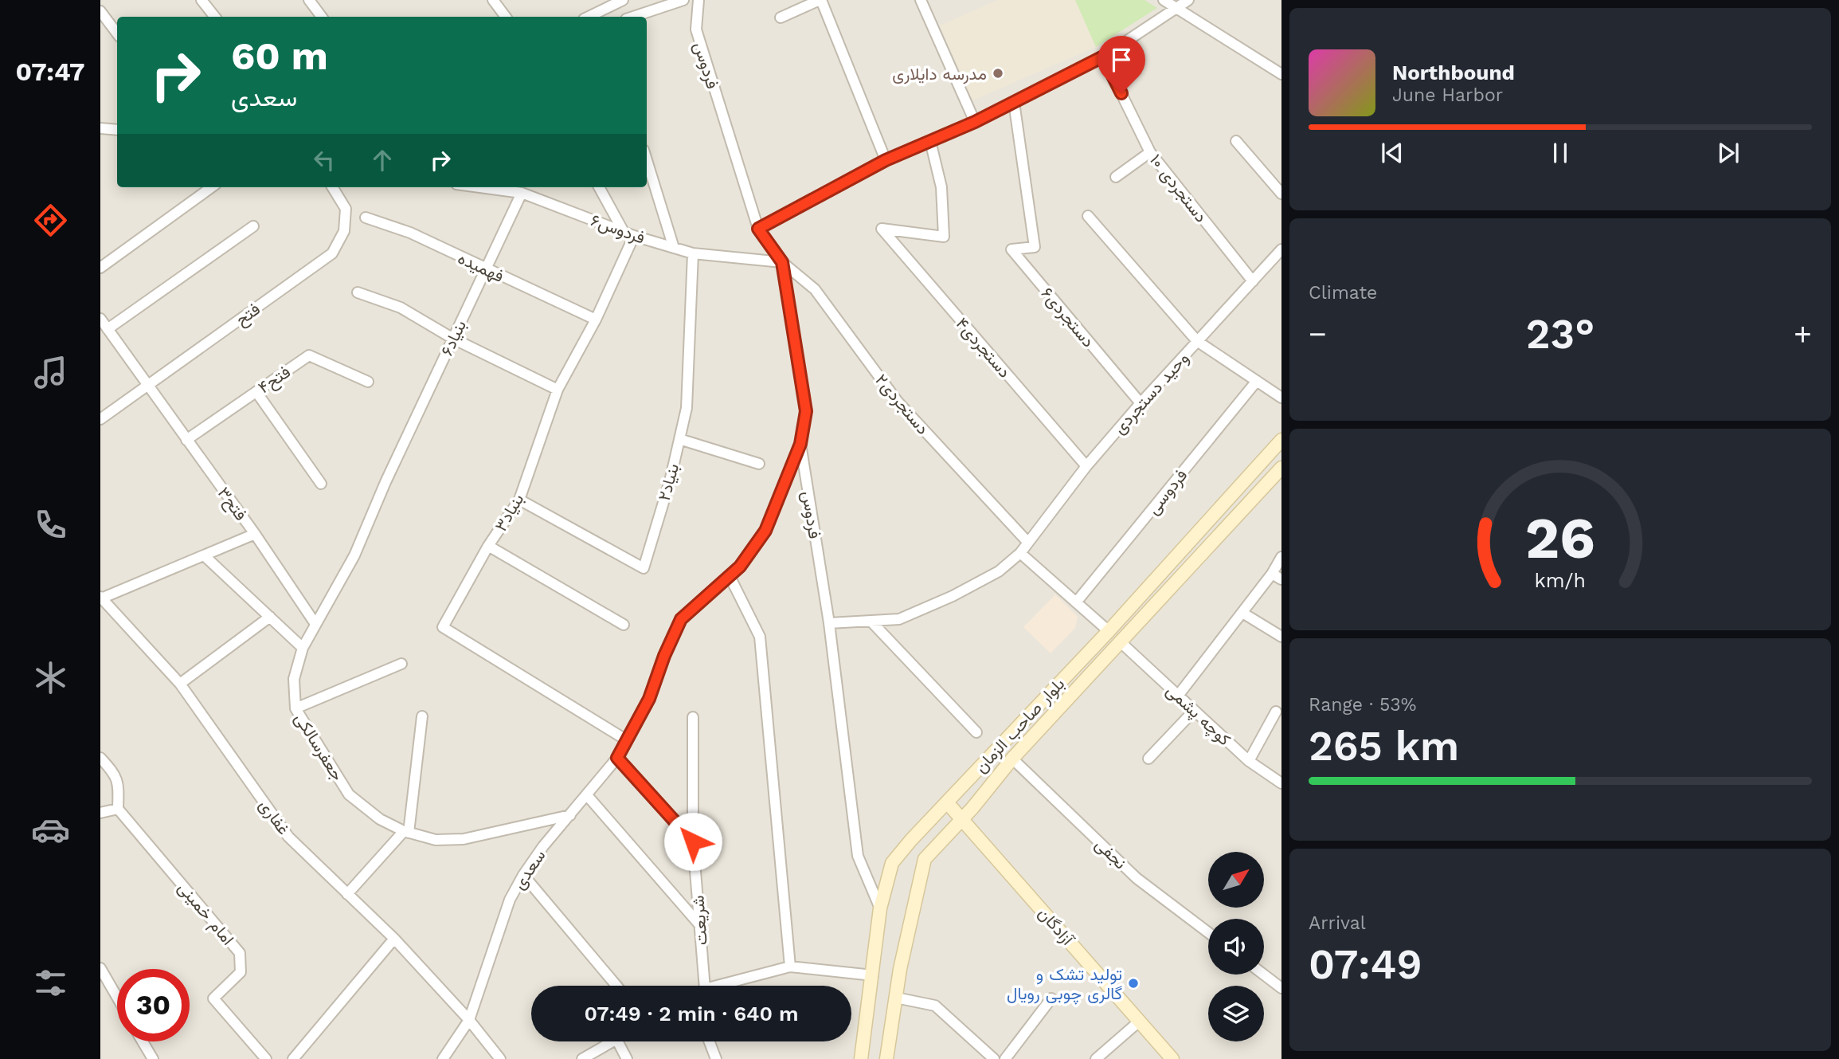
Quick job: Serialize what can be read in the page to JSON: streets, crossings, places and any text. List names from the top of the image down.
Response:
{
  "streets": {
    "main road": ["بلوار صاحب الزمان", "آزادگان"],
    "street": [
      "فردوس",
      "دستجردی ۱۰",
      "فردوس۶",
      "فهمیده",
      "فتح",
      "دستجردی۶",
      "بنیاد۶",
      "دستجردی۴",
      "فتح۴",
      "وحید دستجردی",
      "دستجردی۲",
      "بنیاد۲",
      "فردوسی",
      "فتح۳",
      "بنیاد۳",
      "کوچه پشمی",
      "جعفرسالکی",
      "غفاری",
      "نجفی",
      "سعدی",
      "امام خمینی",
      "شریعت"
    ]
  },
  "crossings": [
    ["فردوس", "فردوس۶"],
    ["فردوس", "دستجردی۲"],
    ["فردوس", "بلوار صاحب الزمان"],
    ["فردوس", "سعدی"],
    ["دستجردی ۱۰", "وحید دستجردی"],
    ["فردوس۶", "بنیاد۶"],
    ["فردوس۶", "دستجردی۲"],
    ["فردوس۶", "بنیاد۲"],
    ["فردوس۶", "بنیاد۳"],
    ["فهمیده", "بنیاد۶"],
    ["فهمیده", "بنیاد۳"],
    ["فتح", "فتح۳"],
    ["دستجردی۶", "وحید دستجردی"],
    ["بنیاد۶", "جعفرسالکی"],
    ["دستجردی۴", "وحید دستجردی"],
    ["فتح۴", "فتح۳"],
    ["وحید دستجردی", "دستجردی۲"],
    ["بنیاد۲", "بنیاد۳"],
    ["فتح۳", "جعفرسالکی"],
    ["بنیاد۳", "سعدی"],
    ["کوچه پشمی", "بلوار صاحب الزمان"],
    ["بلوار صاحب الزمان", "نجفی"],
    ["بلوار صاحب الزمان", "آزادگان"],
    ["جعفرسالکی", "سعدی"],
    ["غفاری", "سعدی"]
  ],
  "places": ["مدرسه دایلاری", "تولید تشک و گالری چوبی رویال"],
  "north": "top right",
  "page": {
    "tabs": "07:47",
    "turn": ["60 m", "سعدی"],
    "song": ["Northbound", "June Harbor"],
    "tile": [
      "Climate",
      ["Range · 53%", "265 km"],
      ["Arrival", "07:49"]
    ],
    "heat": ["−", "23°", "+"],
    "limit": "30",
    "trip": "07:49 · 2 min · 640 m",
    "gauge": ["26", "km/h"]
  }
}
